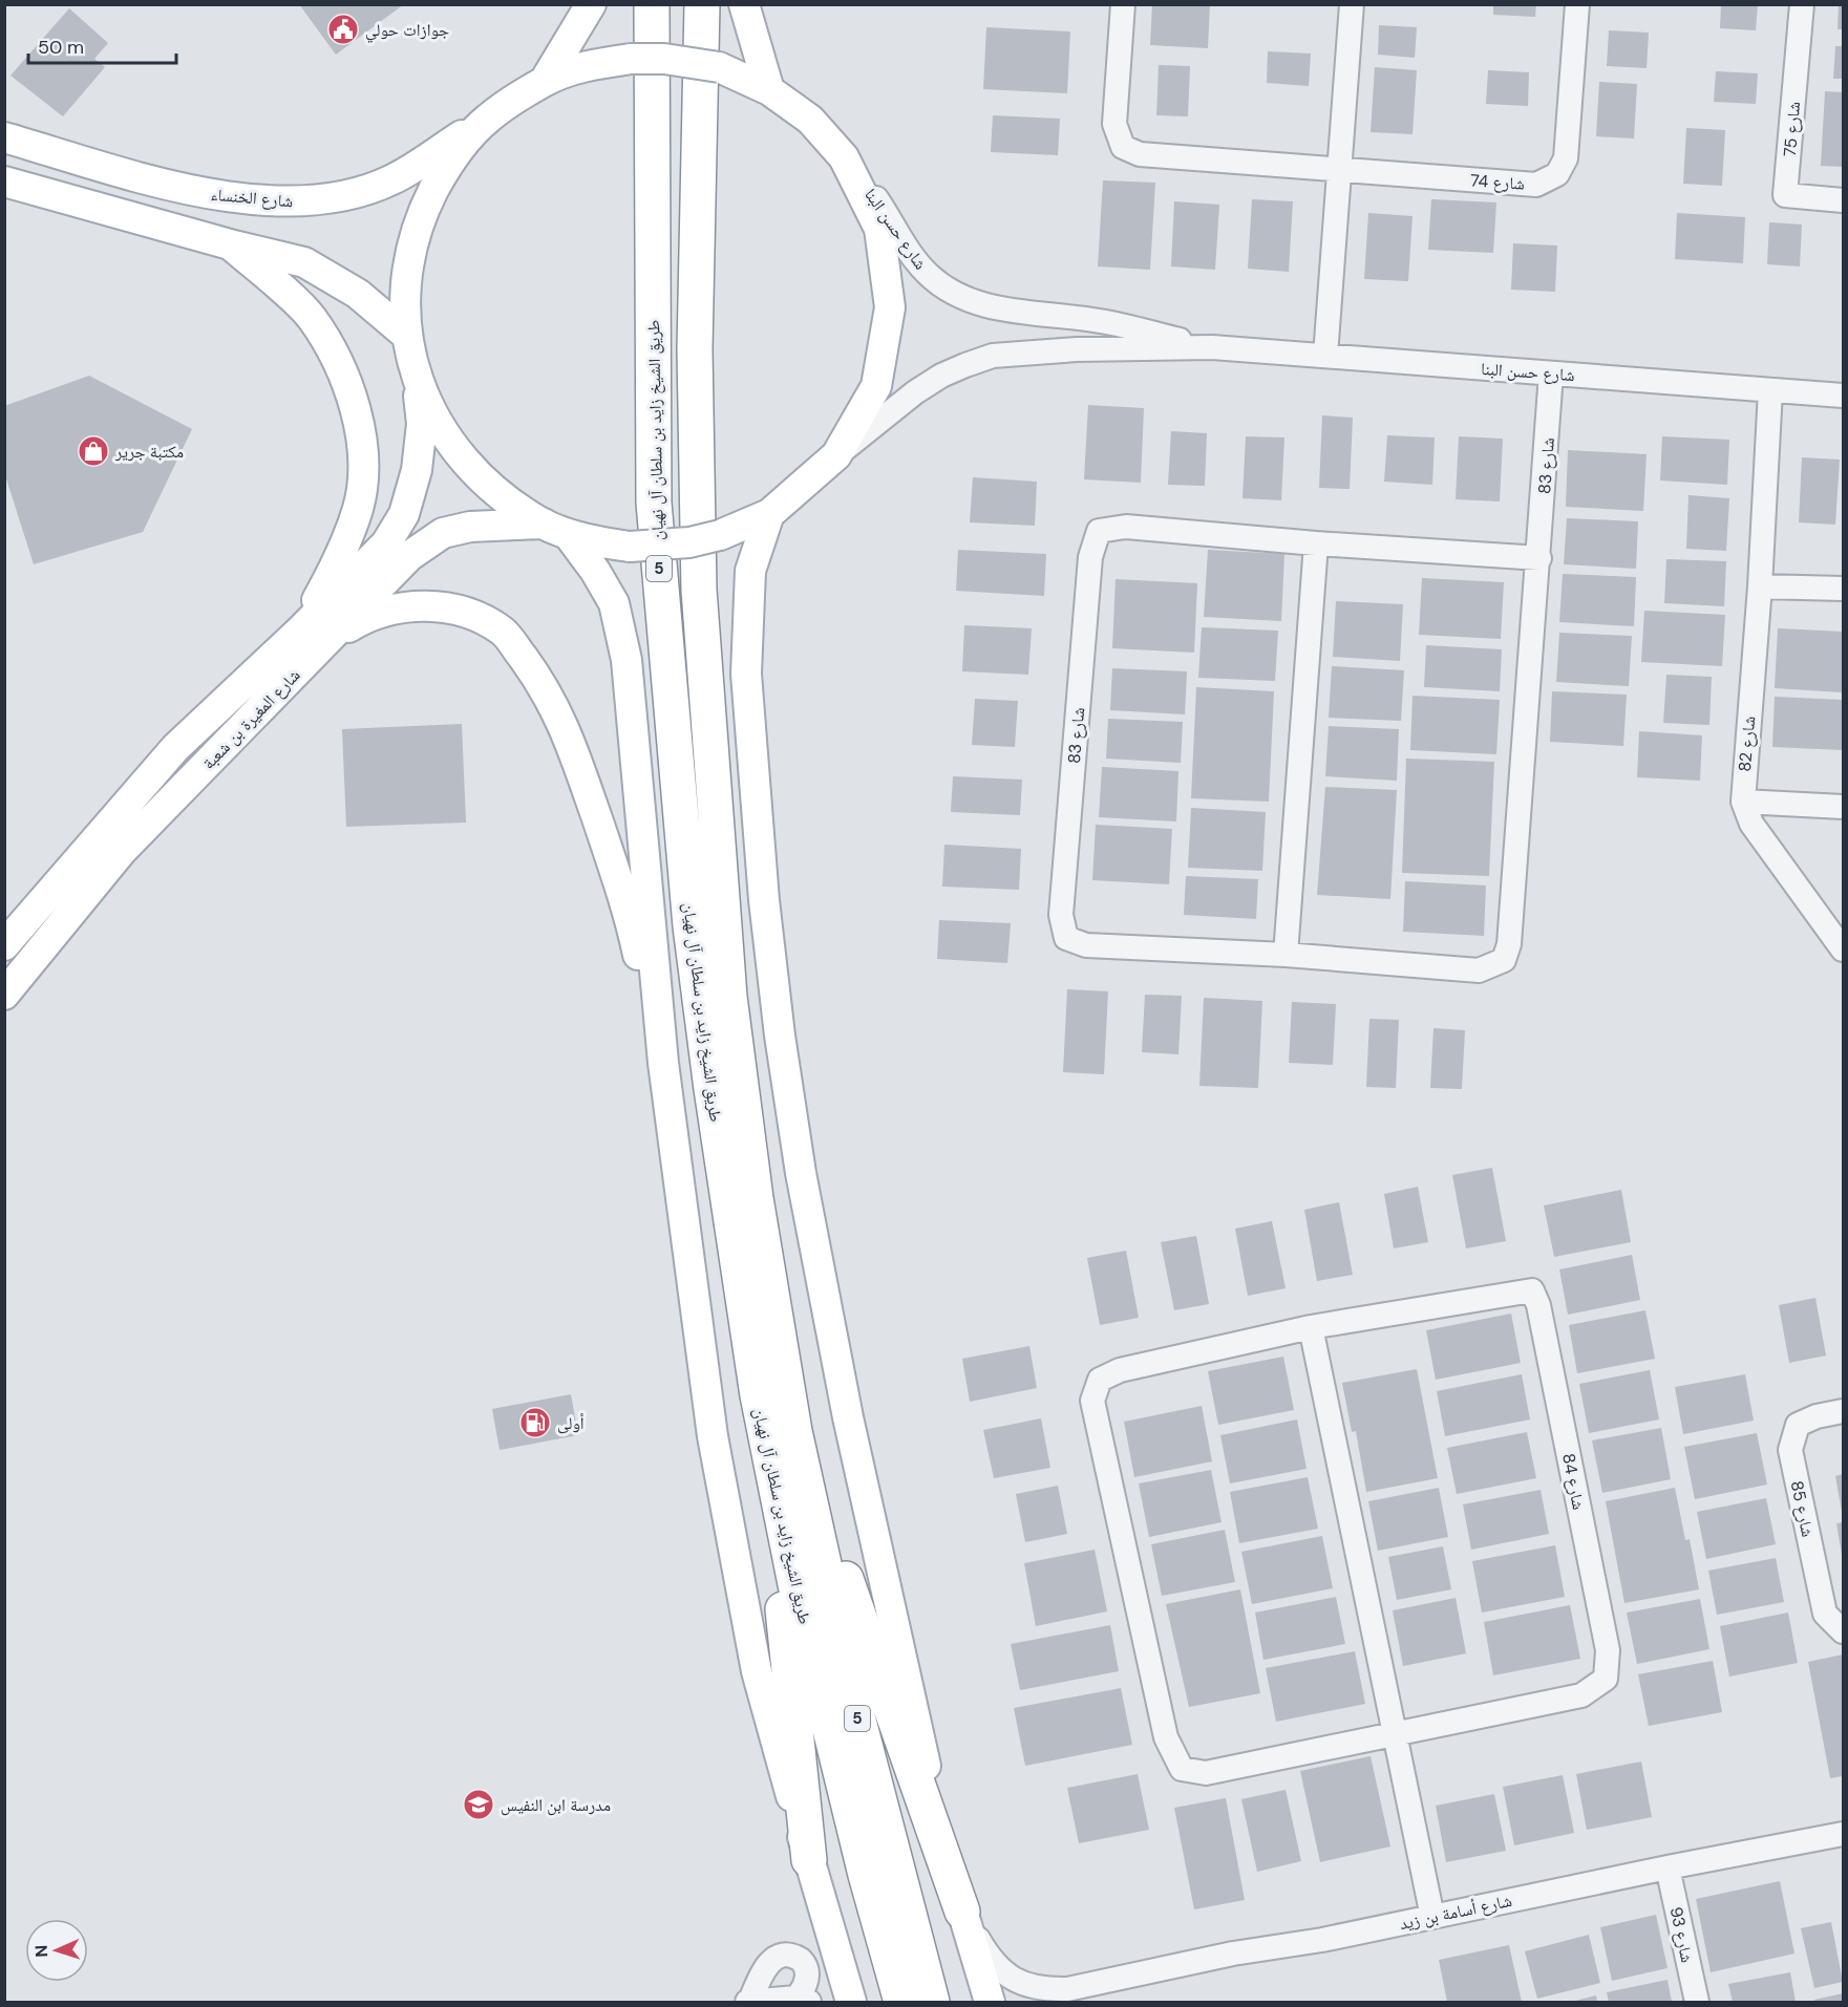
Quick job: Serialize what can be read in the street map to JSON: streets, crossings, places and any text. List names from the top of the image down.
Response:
{
  "streets": {
    "highway": ["طريق الشيخ زايد بن سلطان آل نهيان", "5"],
    "main road": ["شارع الخنساء", "شارع المغيرة بن شعبة"],
    "street": [
      "شارع 75",
      "شارع 74",
      "شارع حسن البنا",
      "شارع 83",
      "شارع 82",
      "شارع 84",
      "شارع 85",
      "شارع أسامة بن زيد",
      "شارع 93"
    ]
  },
  "crossings": [
    ["شارع حسن البنا", "شارع 83"],
    ["شارع حسن البنا", "شارع 82"],
    ["شارع أسامة بن زيد", "شارع 93"]
  ],
  "places": {
    "public building": ["جوازات حولي"],
    "shop": ["مكتبة جرير"],
    "fuel station": ["أولى"],
    "school or university": ["مدرسة ابن النفيس"]
  },
  "scale_bar": "50 m",
  "north": "left"
}
